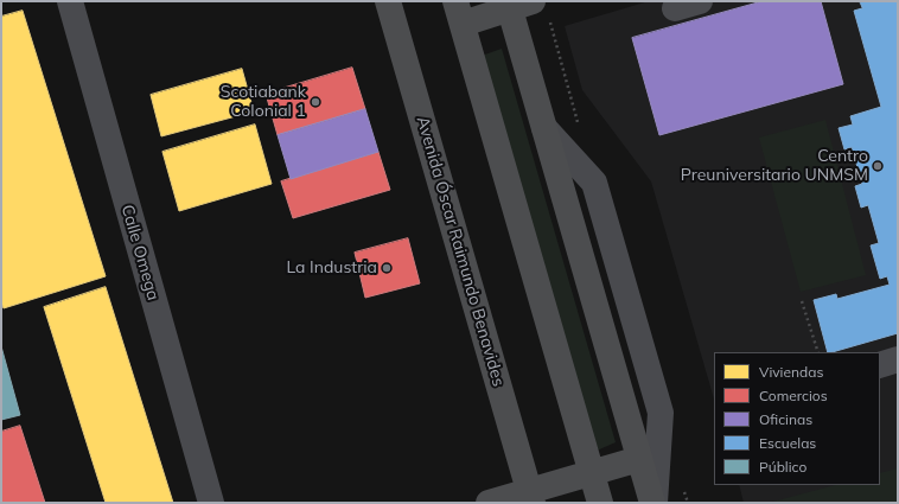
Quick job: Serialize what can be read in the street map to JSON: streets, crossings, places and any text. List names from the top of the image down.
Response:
{
  "streets": {
    "main road": ["Avenida Óscar Raimundo Benavides"],
    "street": ["Calle Omega"]
  },
  "places": ["Scotiabank Colonial 1", "Centro Preuniversitario UNMSM", "La Industria"],
  "legend": [
    "Viviendas",
    "Comercios",
    "Oficinas",
    "Escuelas",
    "Público"
  ]
}
